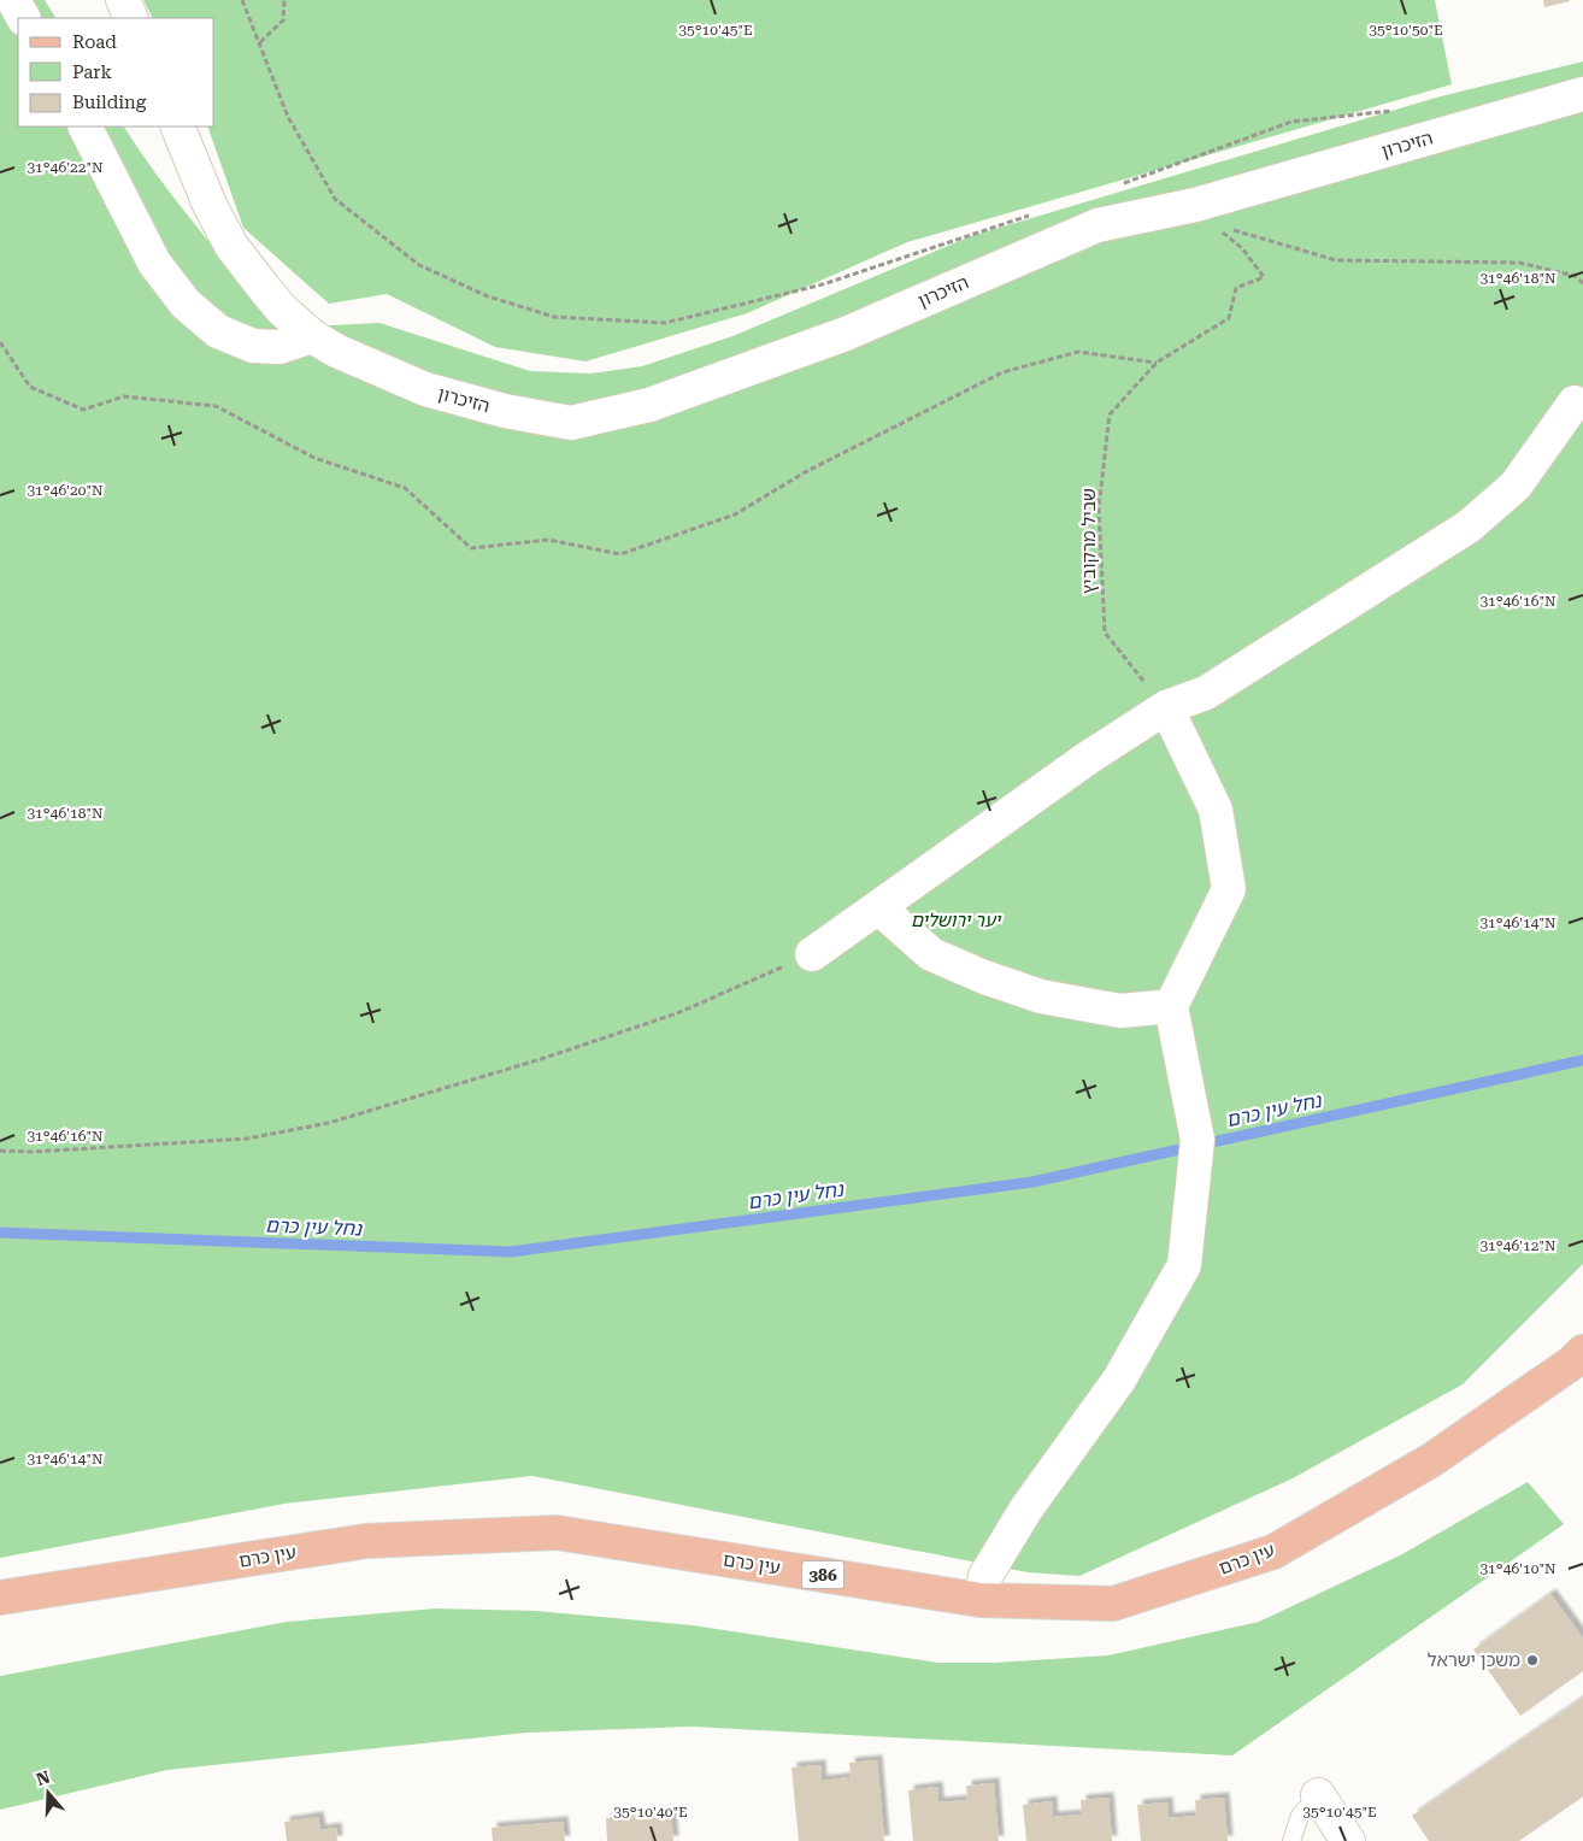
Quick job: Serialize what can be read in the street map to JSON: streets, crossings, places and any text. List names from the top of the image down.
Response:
{
  "streets": {
    "main road": ["עין כרם", "386"],
    "street": ["הזיכרון"],
    "path": ["שביל מרקוביץ"]
  },
  "crossings": [
    ["הזיכרון", "שביל מרקוביץ"]
  ],
  "water": ["נחל עין כרם"],
  "parks": ["יער ירושלים"],
  "places": ["משכן ישראל"],
  "legend": ["Road", "Park", "Building"],
  "north": "top",
  "coordinates": [
    "35°10'45\"E",
    "35°10'50\"E",
    "31°46'22\"N",
    "31°46'18\"N",
    "31°46'20\"N",
    "31°46'16\"N",
    "31°46'14\"N",
    "31°46'12\"N",
    "31°46'10\"N",
    "35°10'40\"E"
  ]
}
